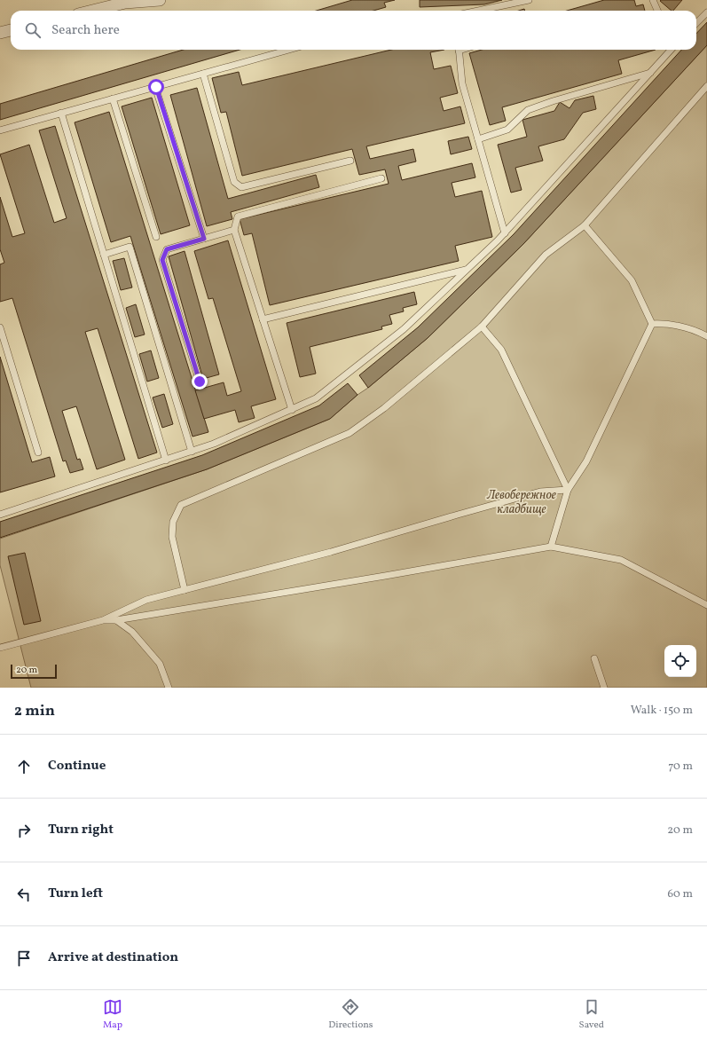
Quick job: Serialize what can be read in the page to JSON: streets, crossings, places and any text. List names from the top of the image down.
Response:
{
  "parks": ["Левобережное кладбище"],
  "scale_bar": "20 m",
  "page": {
    "search": "Search here",
    "scale": "20 m",
    "heading": ["2 min", "Walk · 150 m"],
    "list": [
      ["Continue", "70 m"],
      ["Turn right", "20 m"],
      ["Turn left", "60 m"],
      "Arrive at destination"
    ],
    "nav": ["Map", "Directions", "Saved"]
  }
}
